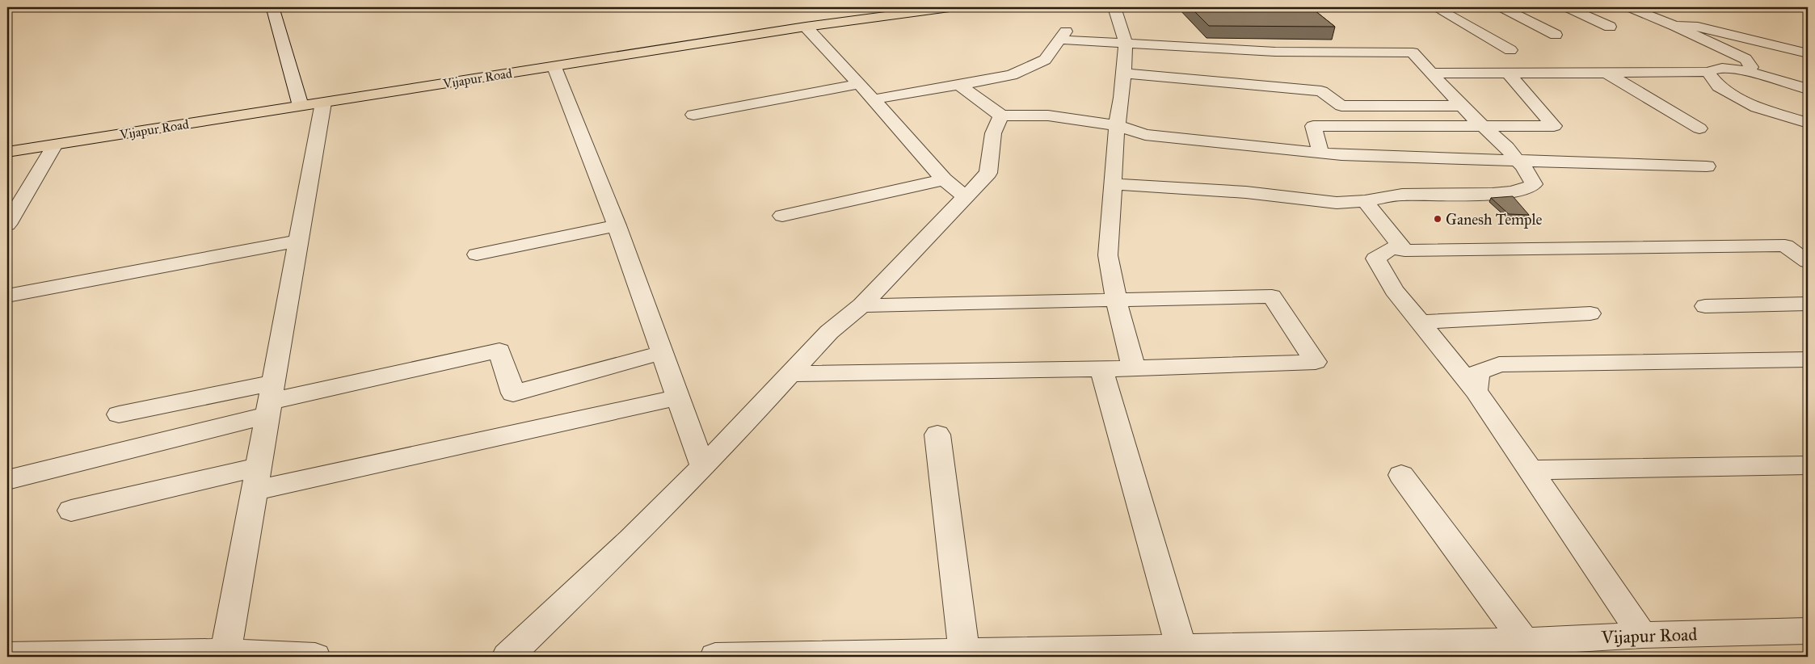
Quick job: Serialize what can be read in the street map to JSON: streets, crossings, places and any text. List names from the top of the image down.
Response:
{
  "streets": {
    "main road": ["Vijapur Road"]
  },
  "places": ["Ganesh Temple"]
}
